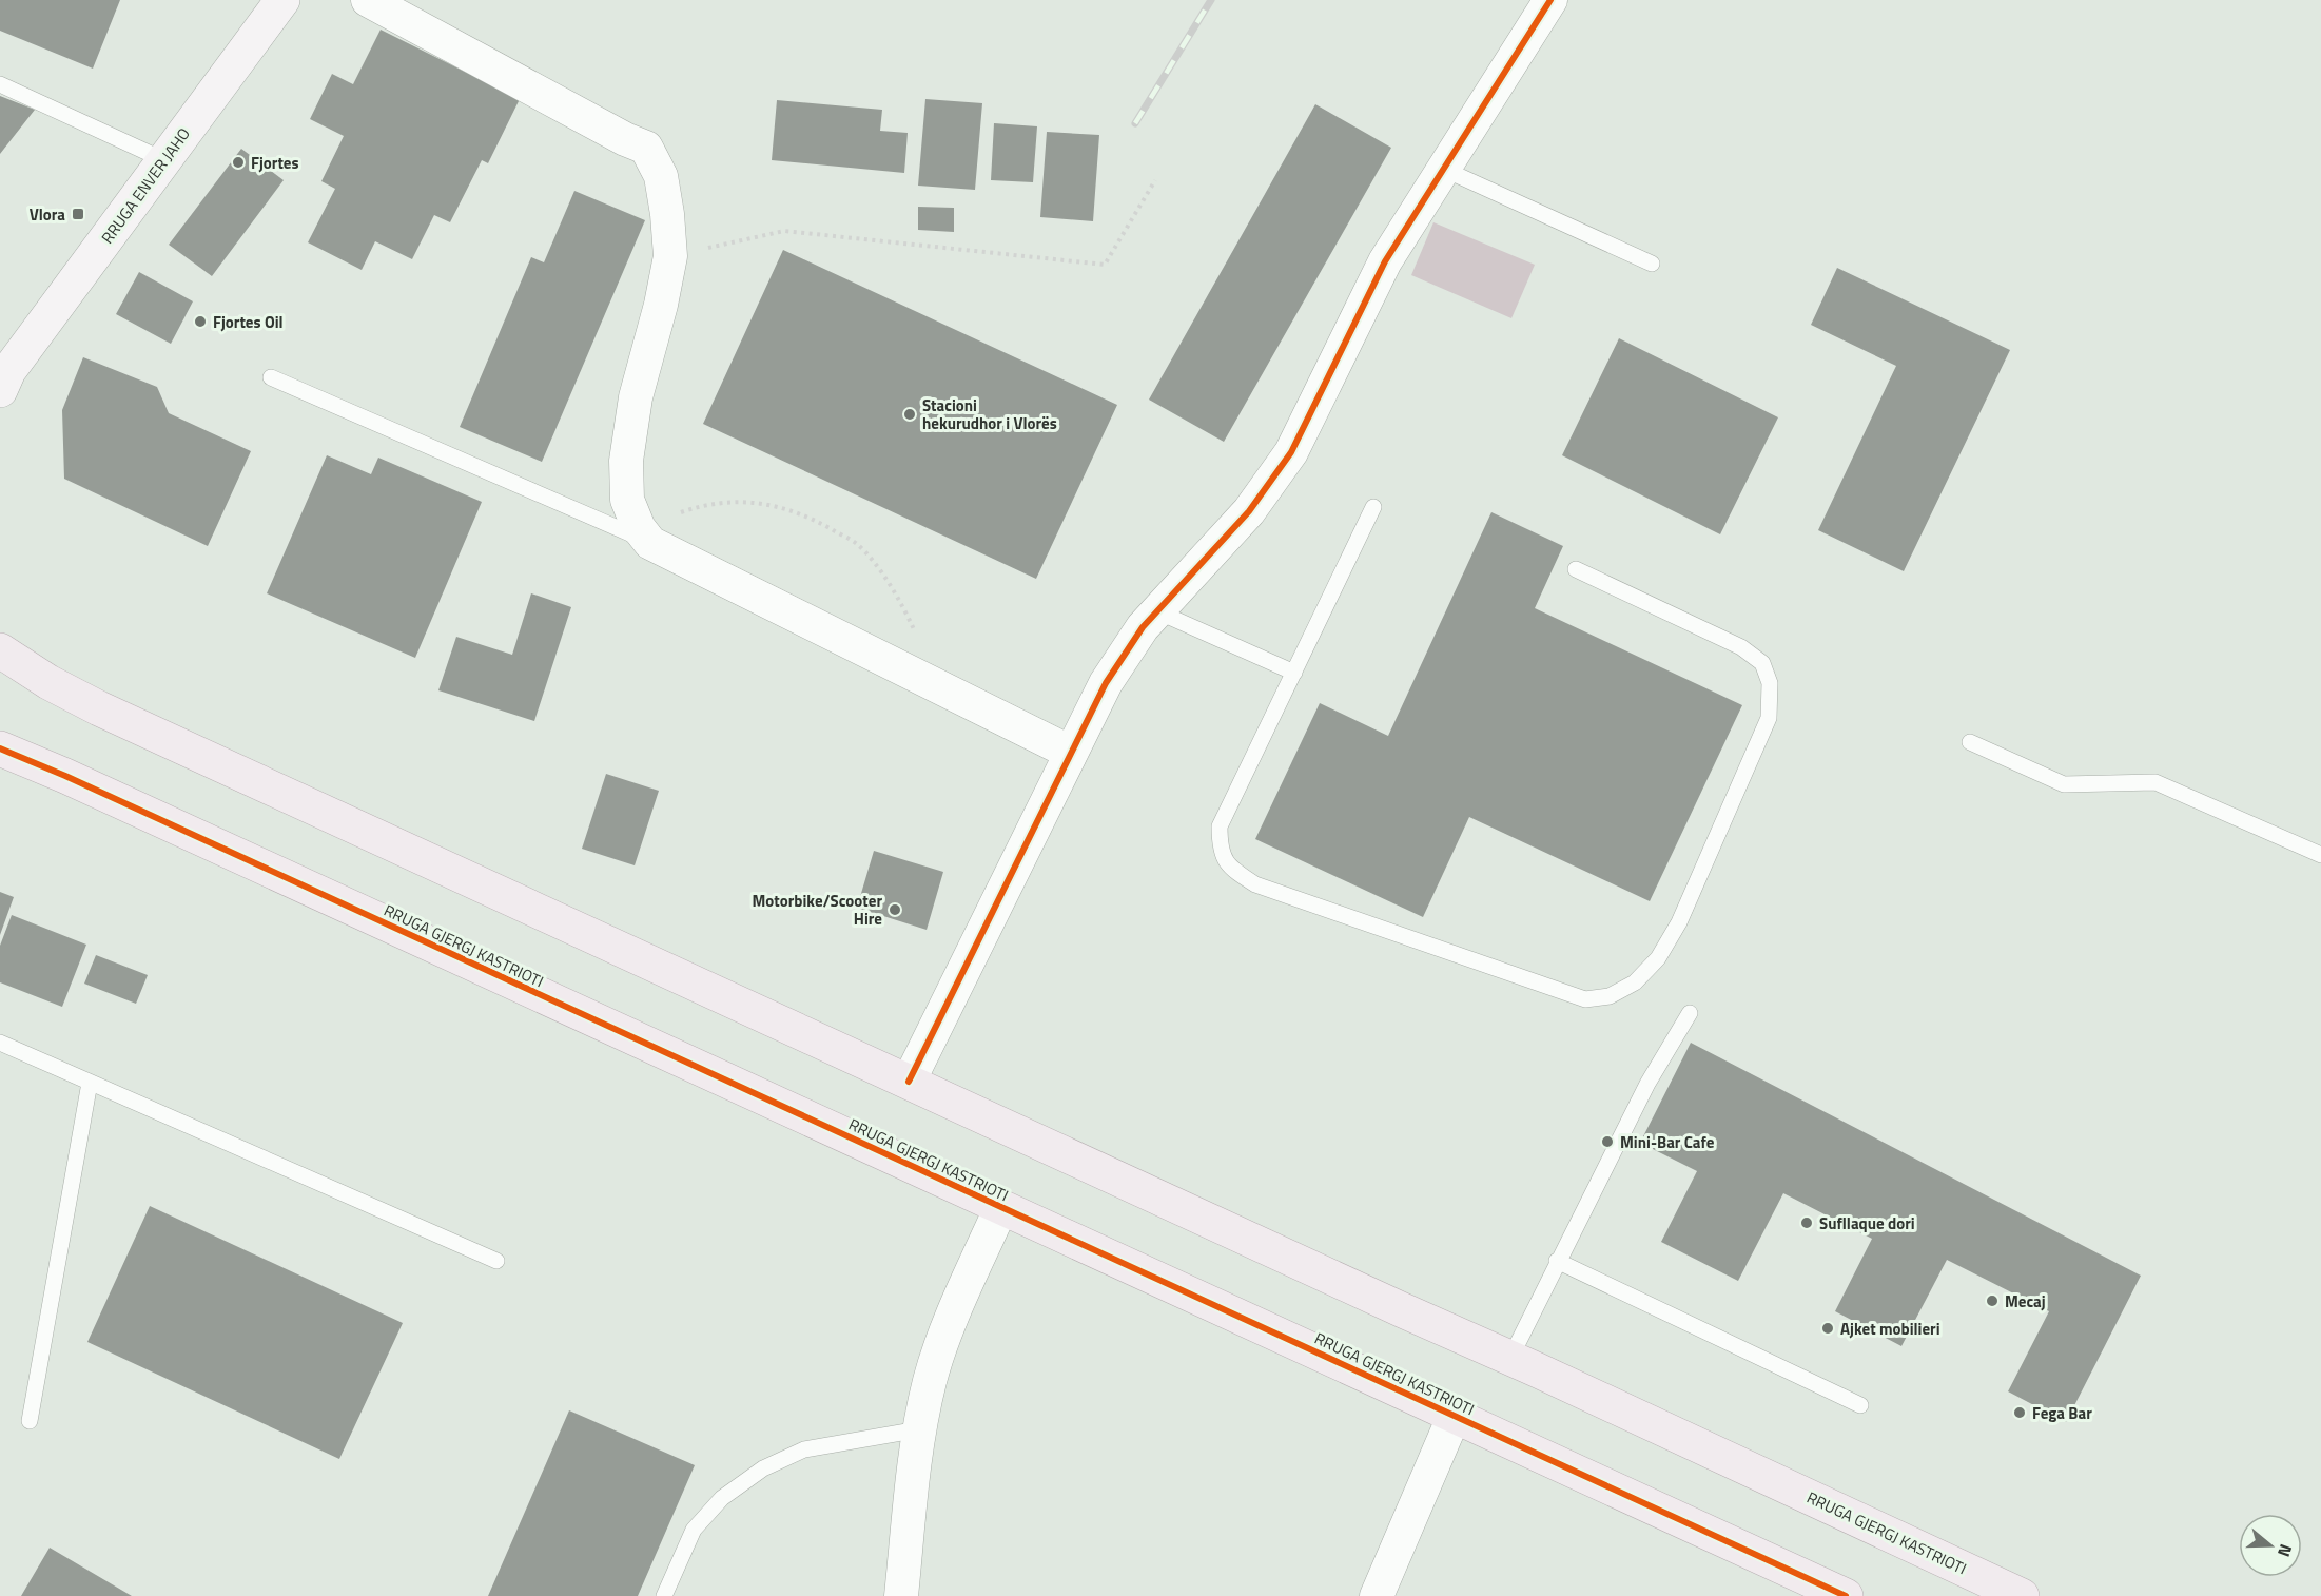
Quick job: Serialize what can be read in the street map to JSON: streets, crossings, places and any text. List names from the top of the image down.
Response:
{
  "streets": {
    "main road": ["RRUGA GJERGJ KASTRIOTI"],
    "street": ["RRUGA ENVER JAHO"]
  },
  "places": {
    "other": [
      "Fjortes",
      "Fjortes Oil",
      "Stacioni hekurudhor i Vlorës",
      "Motorbike/Scooter Hire",
      "Mini-Bar Cafe",
      "Sufllaque dori",
      "Mecaj",
      "Ajket mobilieri",
      "Fega Bar"
    ],
    "transit": ["Vlora"]
  },
  "north": "right"
}
